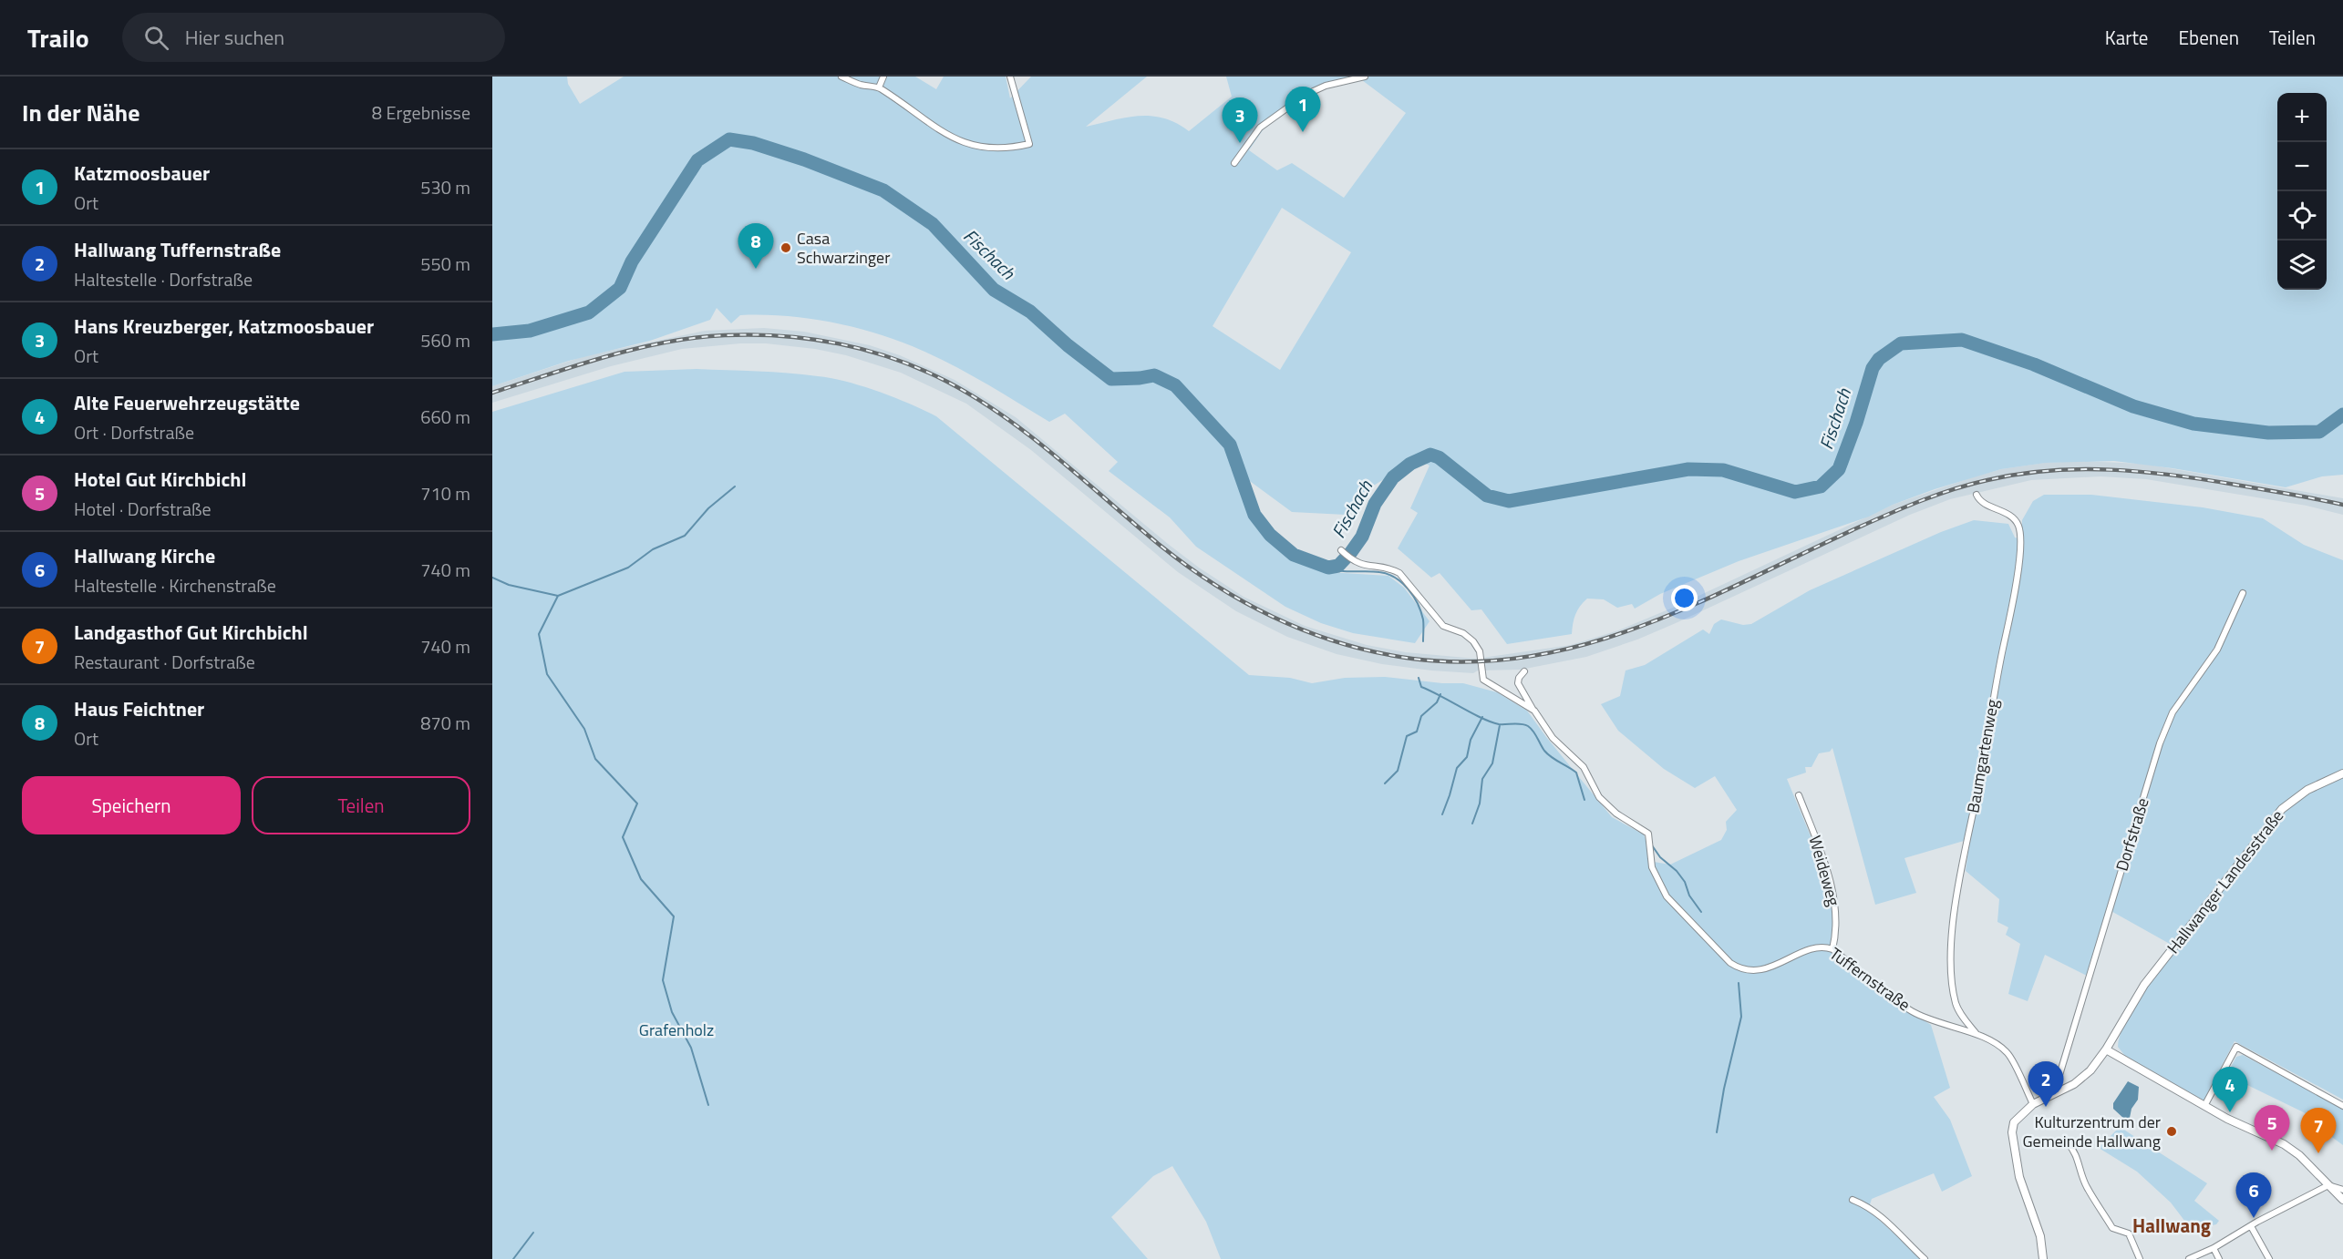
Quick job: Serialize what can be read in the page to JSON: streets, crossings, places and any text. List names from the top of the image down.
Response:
{
  "streets": {
    "street": [
      "Baumgartenweg",
      "Dorfstraße",
      "Weideweg",
      "Hallwanger Landesstraße",
      "Tuffernstraße"
    ]
  },
  "crossings": [
    ["Baumgartenweg", "Tuffernstraße"],
    ["Weideweg", "Tuffernstraße"]
  ],
  "districts": ["Hallwang"],
  "water": ["Fischach"],
  "parks": ["Grafenholz"],
  "places": ["Casa Schwarzinger", "Kulturzentrum der Gemeinde Hallwang"],
  "page": {
    "header": "Trailo",
    "search": "Hier suchen",
    "nav": ["Karte", "Ebenen", "Teilen"],
    "heading": ["In der Nähe", "8 Ergebnisse"],
    "pins": [
      "1",
      "3",
      "8",
      "2",
      "4",
      "5",
      "7",
      "6"
    ],
    "map_buttons": ["+", "−"],
    "list": [
      {
        "mark": "1",
        "name": "Katzmoosbauer",
        "note": "Ort",
        "value": "530 m"
      },
      {
        "mark": "2",
        "name": "Hallwang Tuffernstraße",
        "note": "Haltestelle · Dorfstraße",
        "value": "550 m"
      },
      {
        "mark": "3",
        "name": "Hans Kreuzberger, Katzmoosbauer",
        "note": "Ort",
        "value": "560 m"
      },
      {
        "mark": "4",
        "name": "Alte Feuerwehrzeugstätte",
        "note": "Ort · Dorfstraße",
        "value": "660 m"
      },
      {
        "mark": "5",
        "name": "Hotel Gut Kirchbichl",
        "note": "Hotel · Dorfstraße",
        "value": "710 m"
      },
      {
        "mark": "6",
        "name": "Hallwang Kirche",
        "note": "Haltestelle · Kirchenstraße",
        "value": "740 m"
      },
      {
        "mark": "7",
        "name": "Landgasthof Gut Kirchbichl",
        "note": "Restaurant · Dorfstraße",
        "value": "740 m"
      },
      {
        "mark": "8",
        "name": "Haus Feichtner",
        "note": "Ort",
        "value": "870 m"
      }
    ],
    "buttons": ["Speichern", "Teilen"]
  }
}
